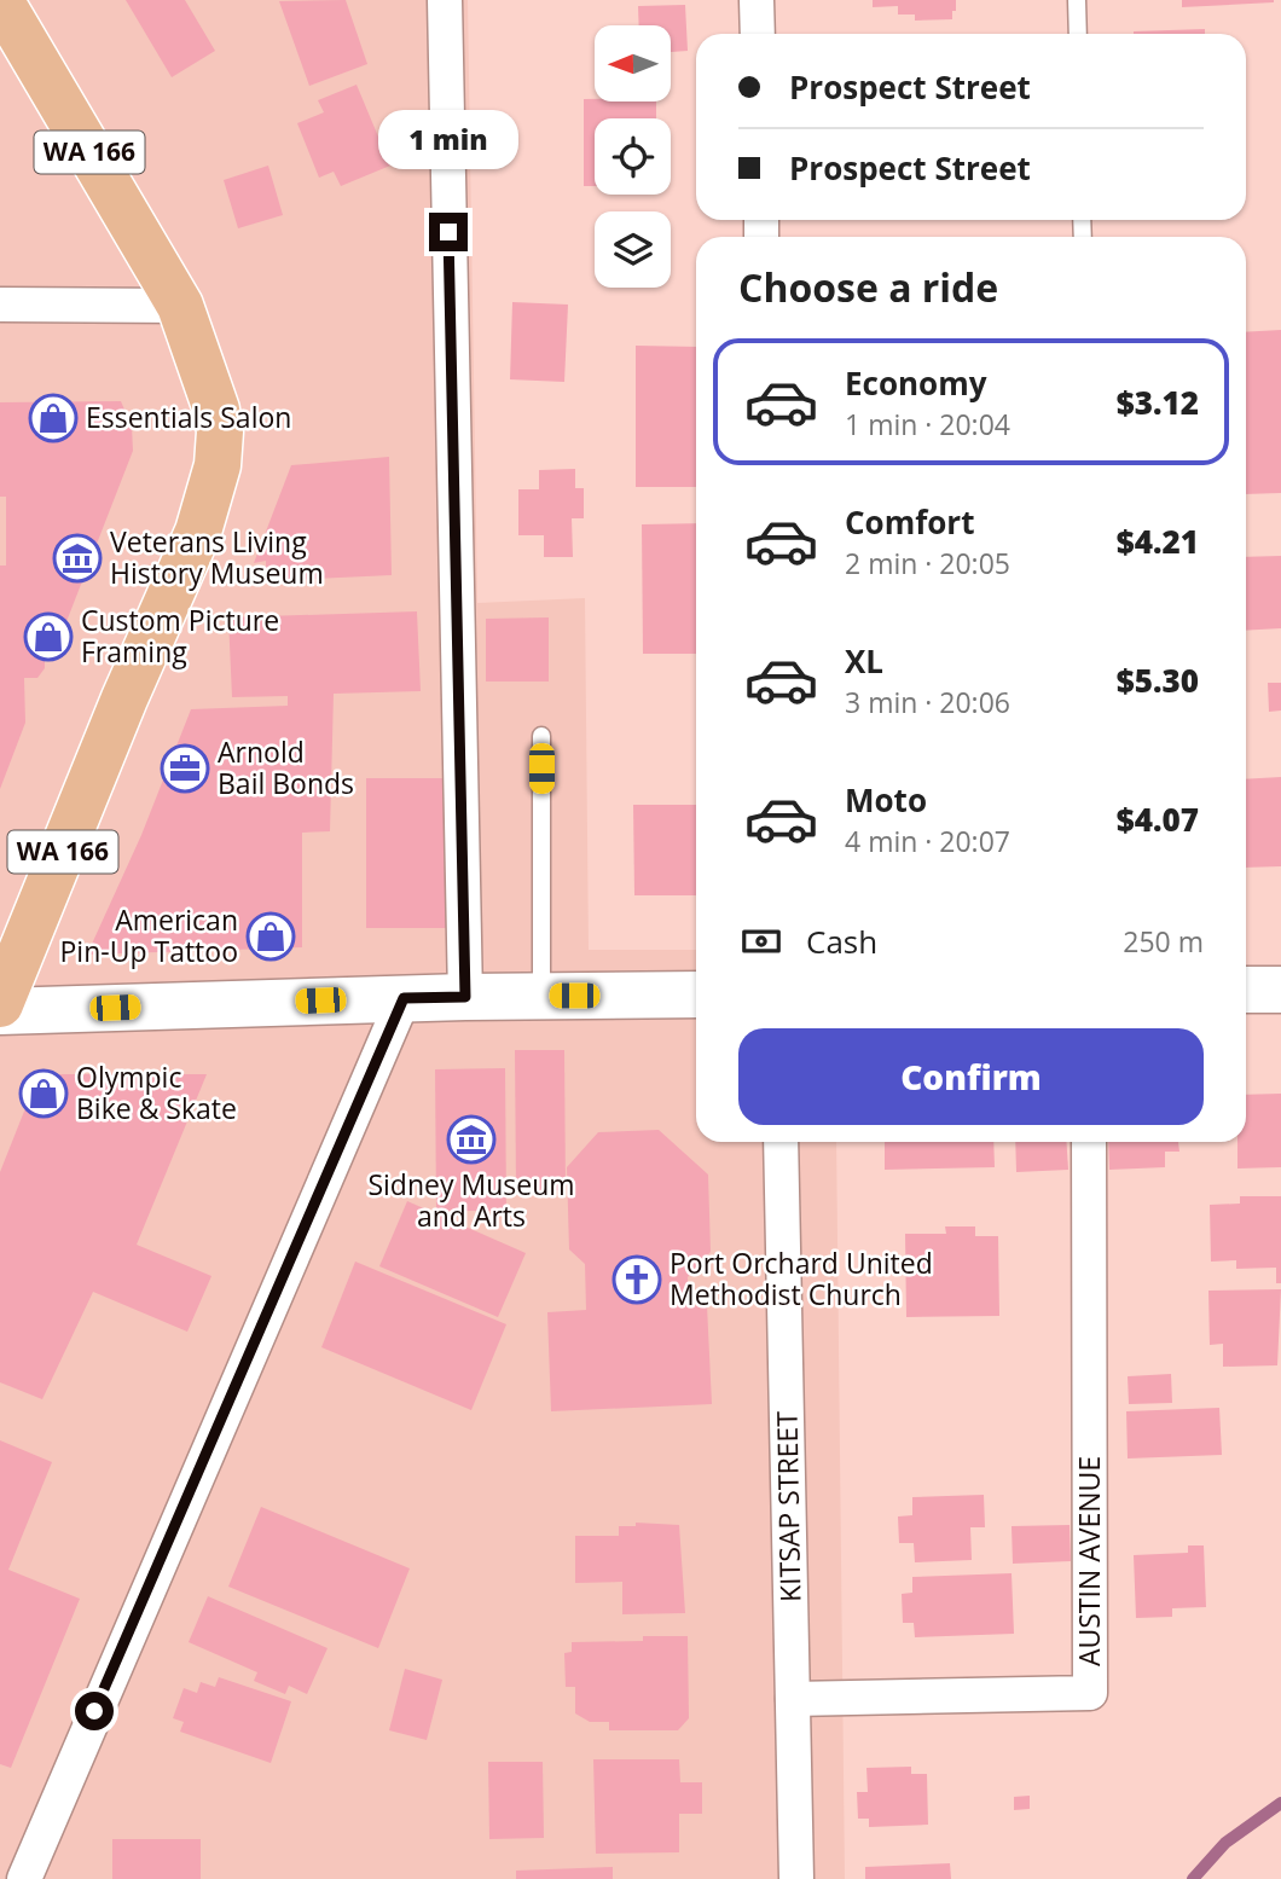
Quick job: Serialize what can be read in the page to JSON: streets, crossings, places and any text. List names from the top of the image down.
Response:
{
  "streets": {
    "main road": ["WA 166"],
    "street": ["KITSAP STREET", "AUSTIN AVENUE"]
  },
  "crossings": [
    ["KITSAP STREET", "AUSTIN AVENUE"]
  ],
  "places": {
    "shop": [
      "Essentials Salon",
      "Custom Picture Framing",
      "American Pin-Up Tattoo",
      "Olympic Bike & Skate"
    ],
    "museum": ["Veterans Living History Museum", "Sidney Museum and Arts"],
    "office": ["Arnold Bail Bonds"],
    "church": ["Port Orchard United Methodist Church"]
  },
  "north": "left",
  "page": {
    "banner": ["Prospect Street", "Prospect Street"],
    "bubble": "1 min",
    "heading": "Choose a ride",
    "list": [
      {
        "name": "Economy",
        "note": "1 min · 20:04",
        "value": "$3.12"
      },
      {
        "name": "Comfort",
        "note": "2 min · 20:05",
        "value": "$4.21"
      },
      {
        "name": "XL",
        "note": "3 min · 20:06",
        "value": "$5.30"
      },
      {
        "name": "Moto",
        "note": "4 min · 20:07",
        "value": "$4.07"
      }
    ],
    "pay": ["Cash", "250 m"],
    "buttons": "Confirm"
  }
}
